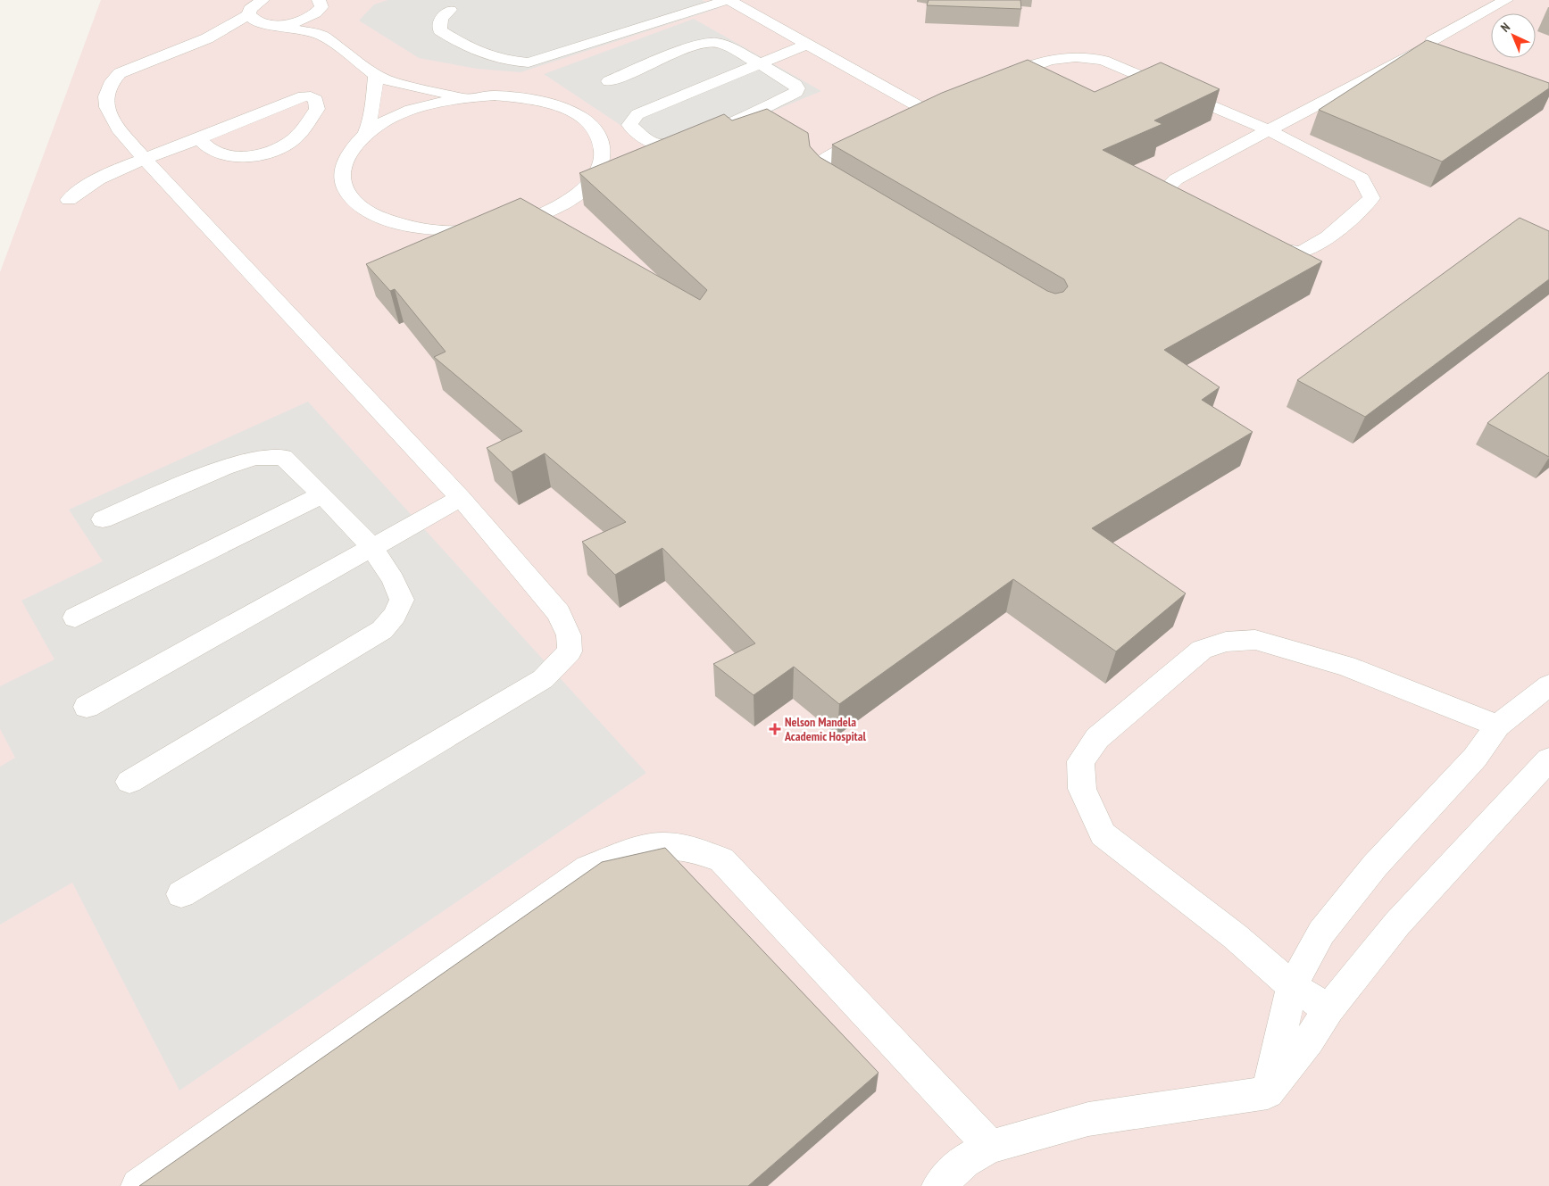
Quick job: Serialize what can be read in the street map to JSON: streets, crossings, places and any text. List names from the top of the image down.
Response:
{
  "places": {
    "health": ["Nelson Mandela Academic Hospital"]
  },
  "north": "top left"
}
